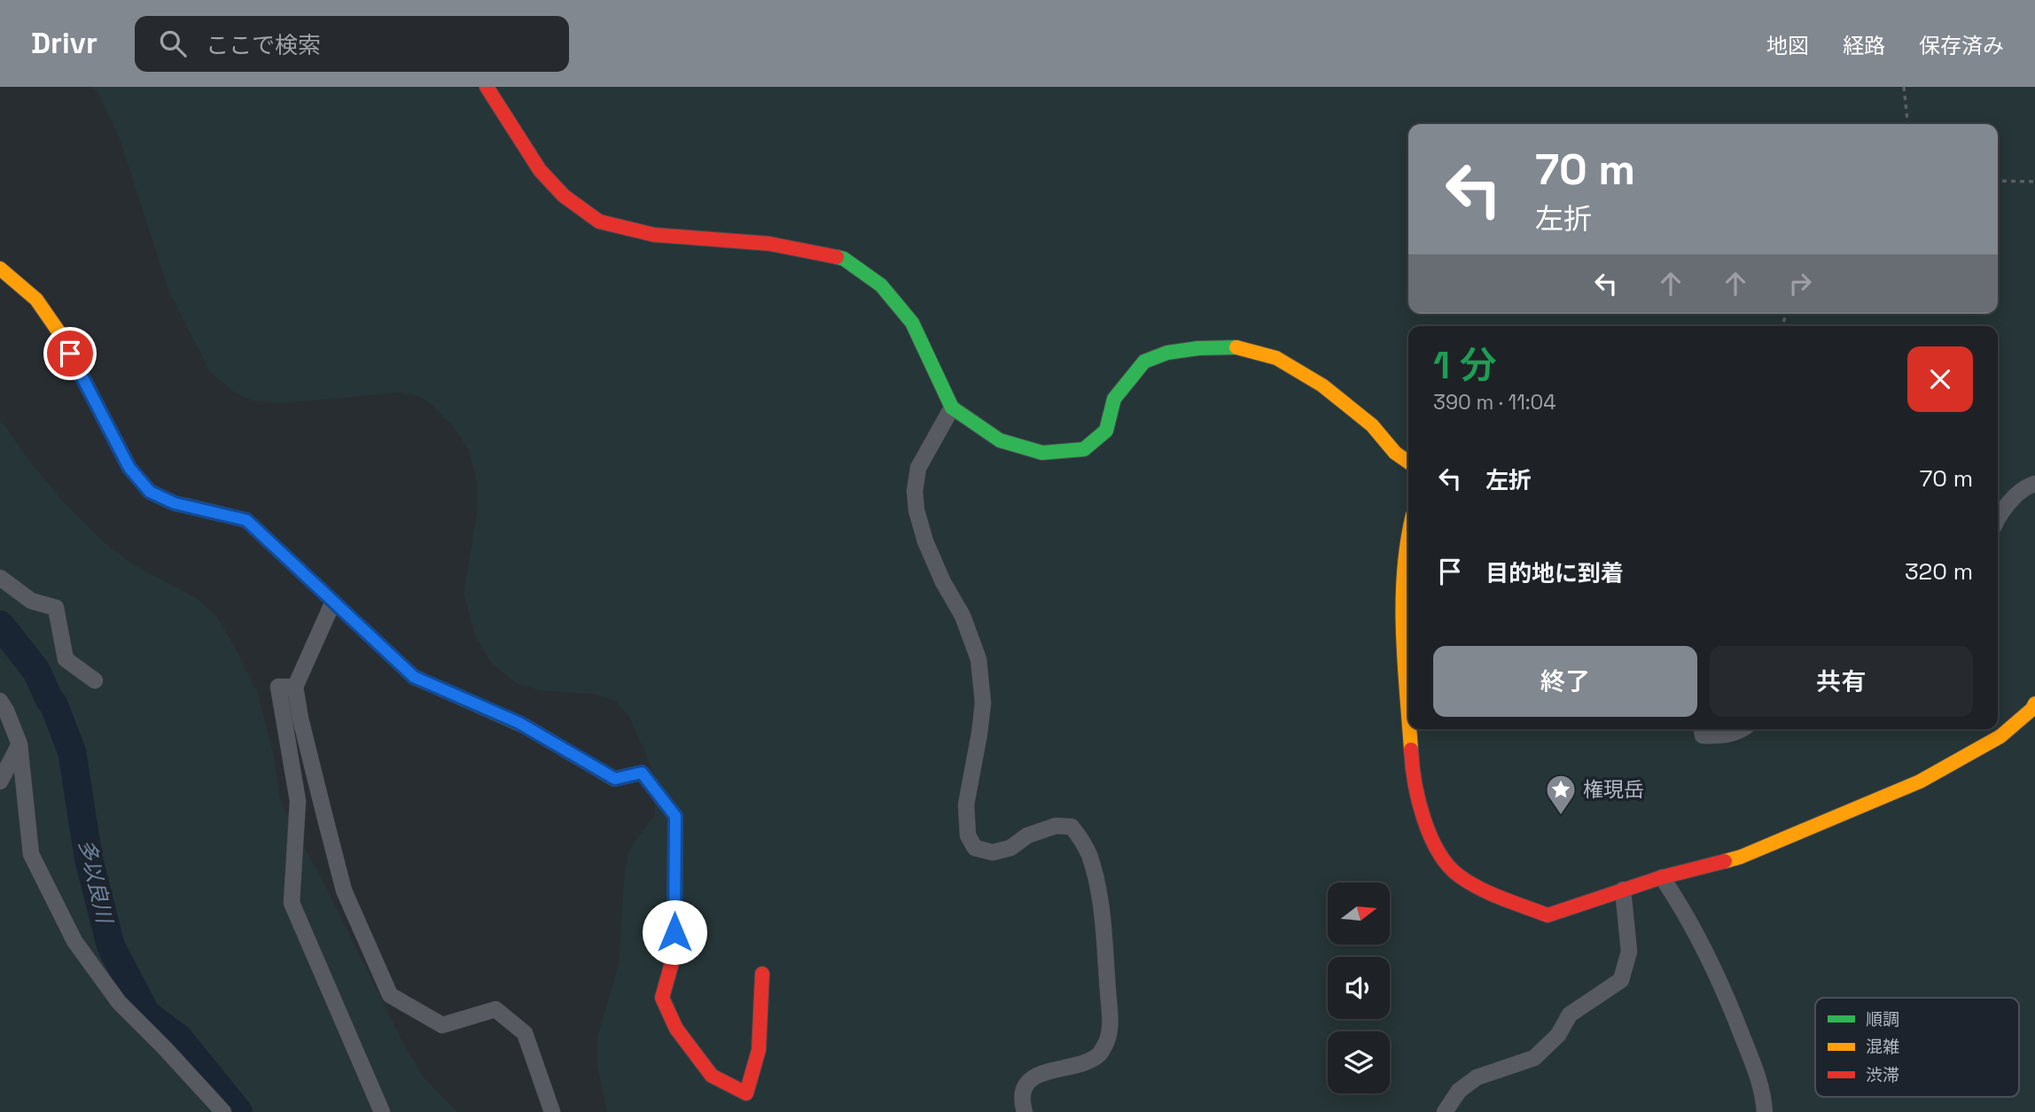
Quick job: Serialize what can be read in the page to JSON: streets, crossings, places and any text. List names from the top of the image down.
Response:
{
  "water": ["多以良川"],
  "places": {
    "place": ["権現岳"]
  },
  "legend": ["順調", "混雑", "渋滞"],
  "north": "right",
  "page": {
    "header": "Drivr",
    "search": "ここで検索",
    "nav": ["地図", "経路", "保存済み"],
    "turn": ["70 m", "左折"],
    "heading": ["1 分", "390 m · 11:04"],
    "list": [
      {
        "name": "左折",
        "value": "70 m"
      },
      {
        "name": "目的地に到着",
        "value": "320 m"
      }
    ],
    "buttons": ["終了", "共有"]
  }
}
